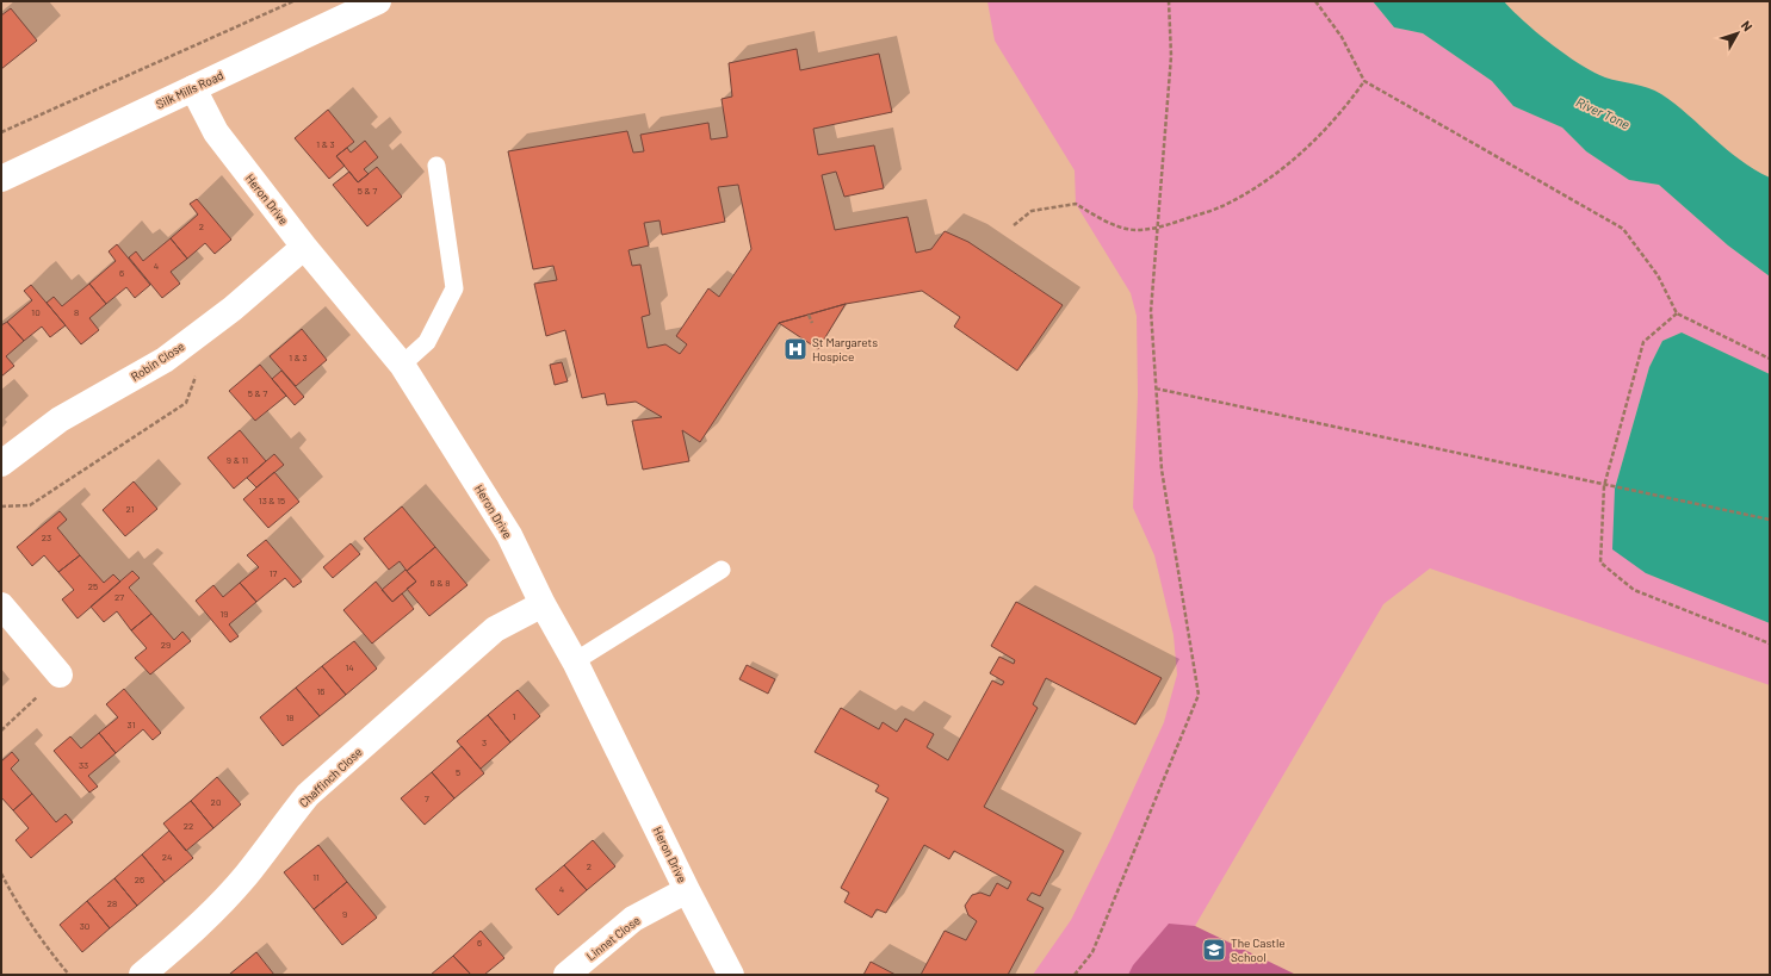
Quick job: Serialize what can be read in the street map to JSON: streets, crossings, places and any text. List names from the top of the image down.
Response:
{
  "streets": {
    "street": [
      "Silk Mills Road",
      "Heron Drive",
      "Robin Close",
      "Chaffinch Close",
      "Linnet Close"
    ]
  },
  "crossings": [
    ["Silk Mills Road", "Heron Drive"],
    ["Heron Drive", "Robin Close"],
    ["Heron Drive", "Chaffinch Close"],
    ["Heron Drive", "Linnet Close"]
  ],
  "water": ["River Tone"],
  "places": {
    "hospital": ["St Margarets Hospice"],
    "school or university": ["The Castle School"]
  },
  "house_numbers": [
    "1 & 3",
    "5 & 7",
    "2",
    "4",
    "6",
    "10",
    "8",
    "1 & 3",
    "5 & 7",
    "9 & 11",
    "13 & 15",
    "21",
    "23",
    "17",
    "6 & 8",
    "25",
    "27",
    "19",
    "29",
    "14",
    "16",
    "1",
    "18",
    "31",
    "3",
    "33",
    "5",
    "7",
    "20",
    "22",
    "24",
    "2",
    "11",
    "26",
    "4",
    "28",
    "9",
    "30",
    "6"
  ],
  "north": "top right"
}
